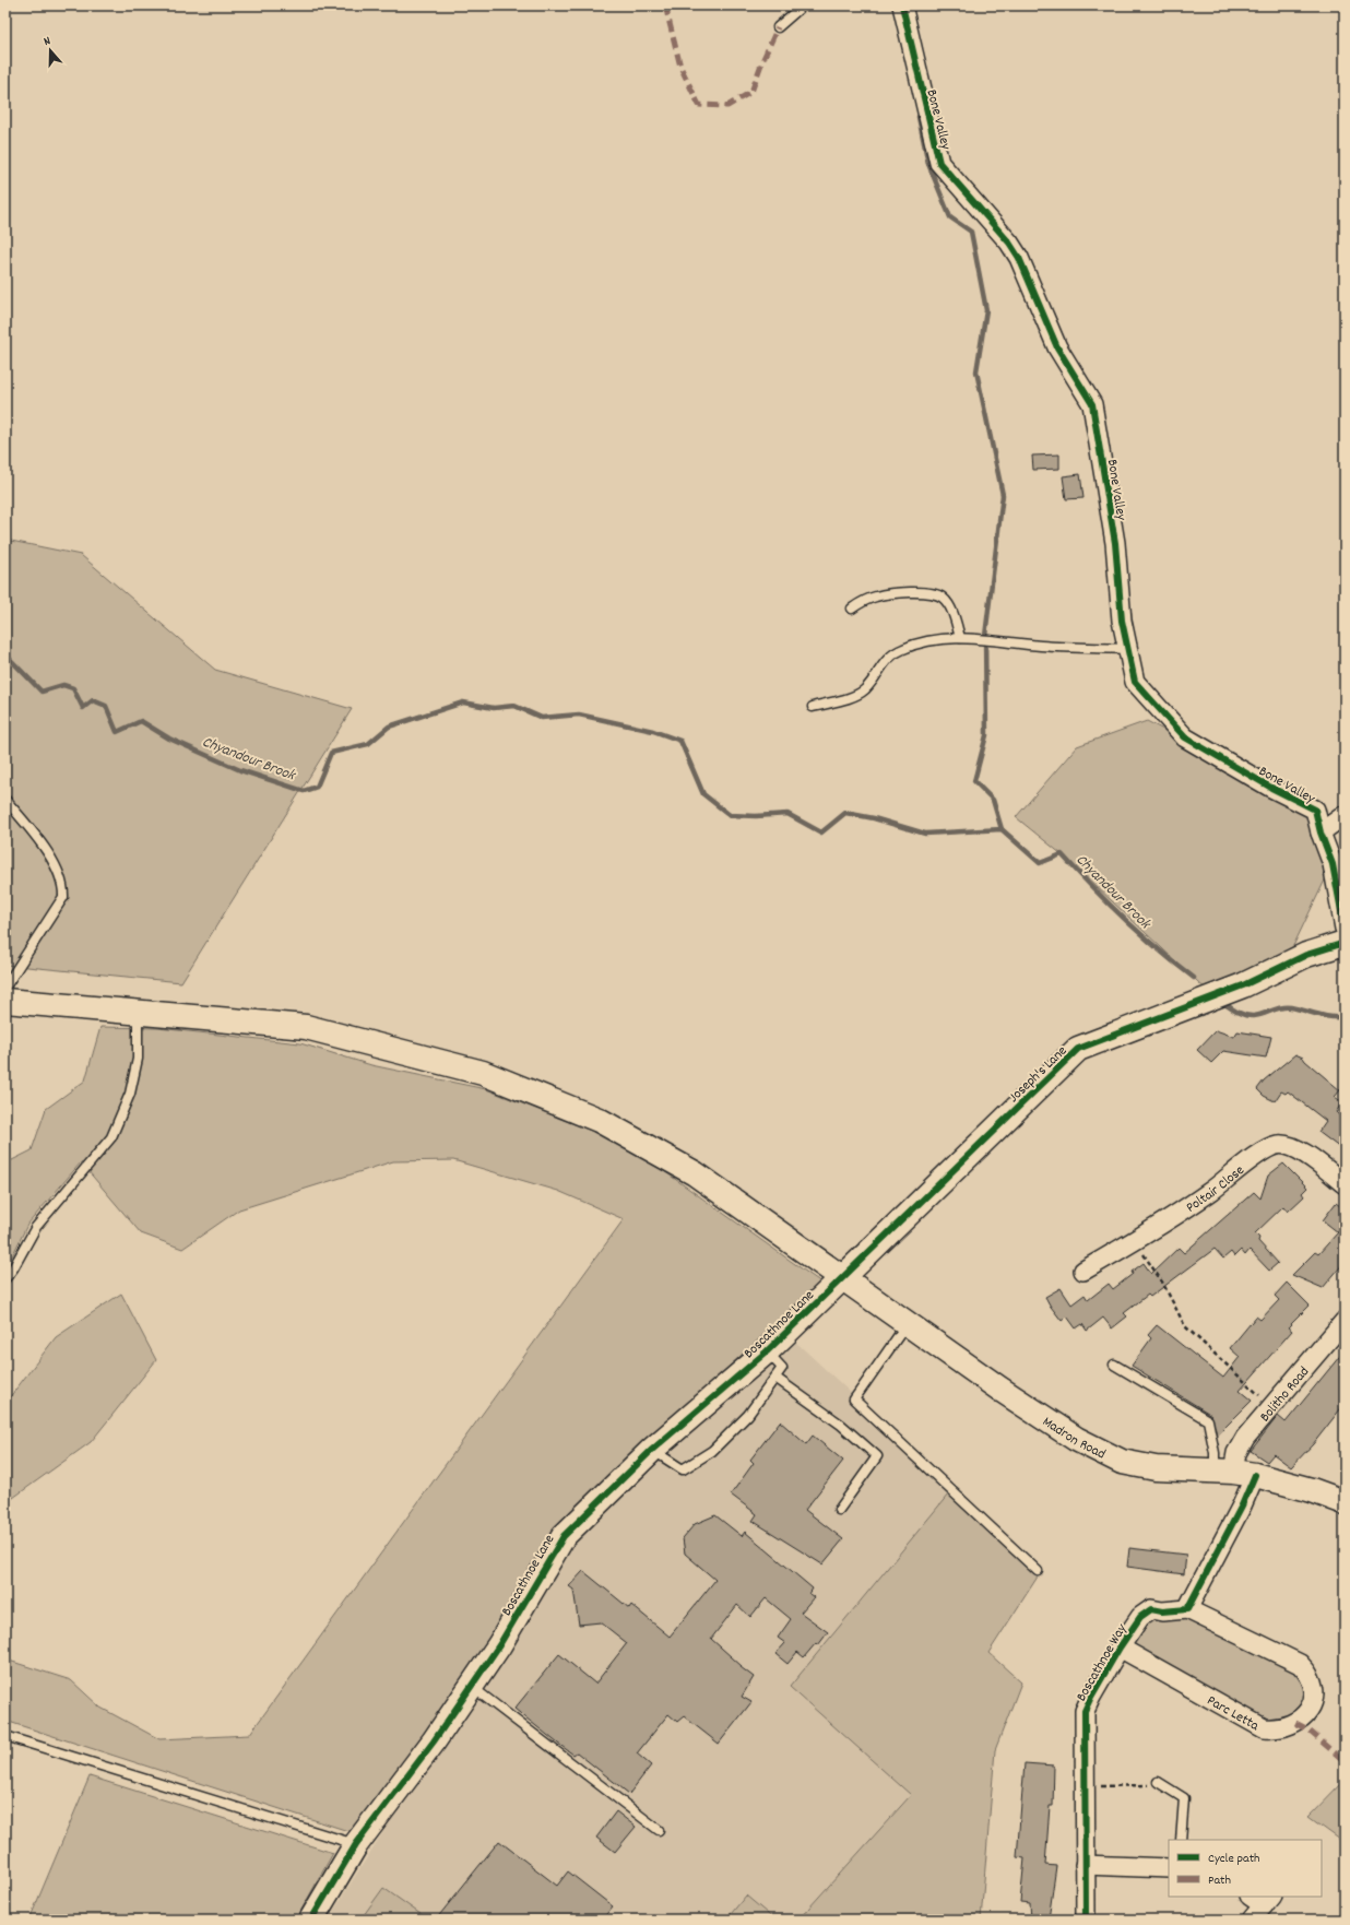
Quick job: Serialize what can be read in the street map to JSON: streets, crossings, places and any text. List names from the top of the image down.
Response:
{
  "streets": {
    "street": [
      "Bone Valley",
      "Joseph's Lane",
      "Poltair Close",
      "Boscathnoe Lane",
      "Bolitho Road",
      "Madron Road",
      "Boscathnoe Way",
      "Parc Letta"
    ]
  },
  "crossings": [
    ["Joseph's Lane", "Boscathnoe Lane"],
    ["Joseph's Lane", "Madron Road"],
    ["Boscathnoe Lane", "Madron Road"],
    ["Bolitho Road", "Madron Road"],
    ["Boscathnoe Way", "Parc Letta"]
  ],
  "water": ["Chyandour Brook"],
  "legend": ["Cycle path", "Path"],
  "north": "top"
}
